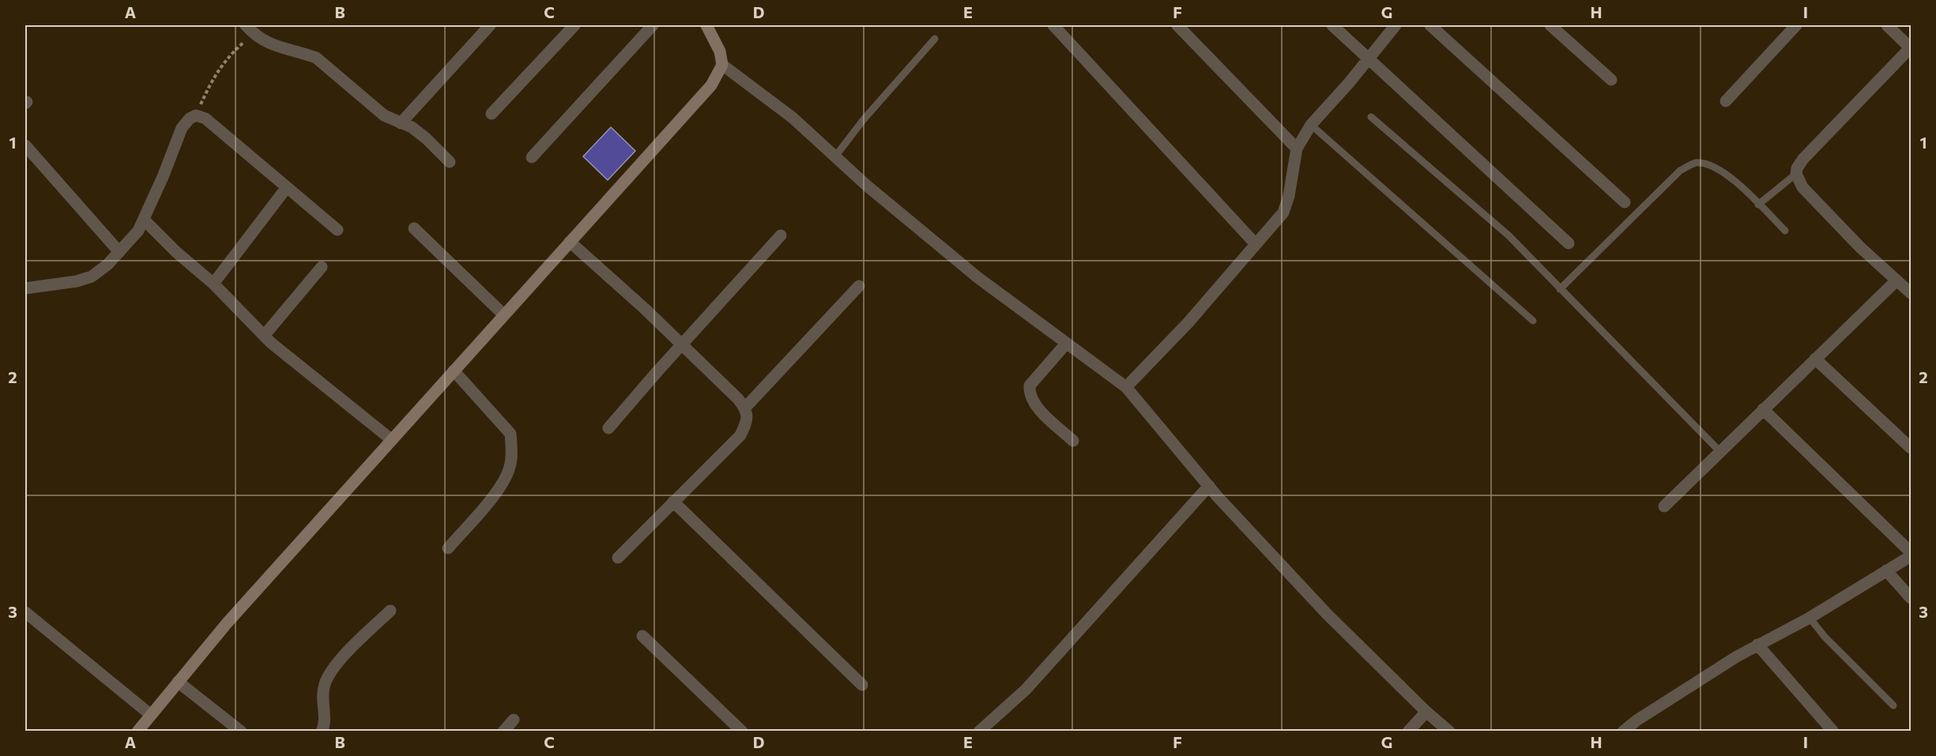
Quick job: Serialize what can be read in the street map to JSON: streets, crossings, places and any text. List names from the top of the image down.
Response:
{
  "grid": {
    "columns": [
      "A",
      "B",
      "C",
      "D",
      "E",
      "F",
      "G",
      "H",
      "I"
    ],
    "rows": ["1", "2", "3"]
  }
}
